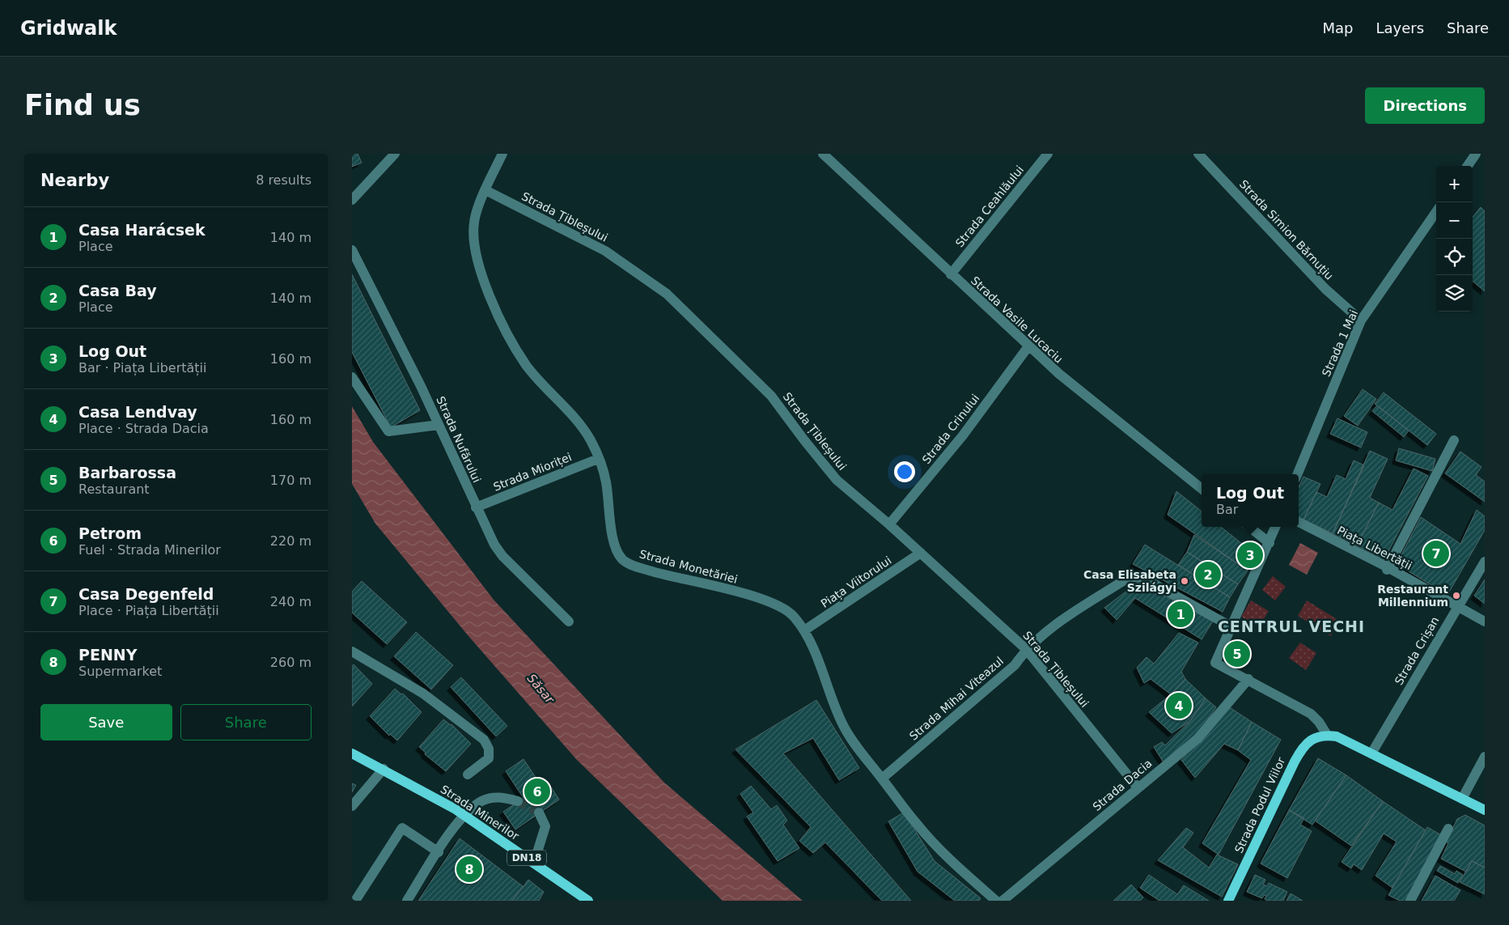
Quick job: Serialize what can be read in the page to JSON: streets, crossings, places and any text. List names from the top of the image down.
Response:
{
  "streets": {
    "main road": ["Strada Podul Viilor", "Strada Minerilor", "DN18"],
    "street": [
      "Strada Ceahlăului",
      "Strada Țibleșului",
      "Strada Simion Bărnuțiu",
      "Strada Vasile Lucaciu",
      "Strada 1 Mai",
      "Strada Crinului",
      "Strada Nufărului",
      "Strada Mioriței",
      "Piața Libertății",
      "Strada Monetăriei",
      "Piața Viitorului",
      "Strada Crișan",
      "Strada Mihai Viteazul",
      "Strada Dacia"
    ]
  },
  "crossings": [
    ["Strada Ceahlăului", "Strada Vasile Lucaciu"],
    ["Strada Țibleșului", "Strada Crinului"],
    ["Strada Țibleșului", "Strada Monetăriei"],
    ["Strada Țibleșului", "Piața Viitorului"],
    ["Strada Țibleșului", "Strada Mihai Viteazul"],
    ["Strada Țibleșului", "Strada Dacia"],
    ["Strada Simion Bărnuțiu", "Strada 1 Mai"],
    ["Strada Vasile Lucaciu", "Strada Crinului"],
    ["Strada Nufărului", "Strada Mioriței"],
    ["Strada Mioriței", "Strada Monetăriei"],
    ["Piața Libertății", "Strada Crișan"],
    ["Strada Monetăriei", "Piața Viitorului"],
    ["Strada Monetăriei", "Strada Mihai Viteazul"]
  ],
  "districts": ["CENTRUL VECHI"],
  "water": ["Săsar"],
  "places": ["Casa Elisabeta Szilágyi", "Restaurant Millennium"],
  "page": {
    "header": "Gridwalk",
    "nav": ["Map", "Layers", "Share"],
    "buttons": [
      "Directions",
      ["Save", "Share"]
    ],
    "title": "Find us",
    "heading": ["Nearby", "8 results"],
    "map_buttons": ["+", "−"],
    "list": [
      {
        "mark": "1",
        "name": "Casa Harácsek",
        "note": "Place",
        "value": "140 m"
      },
      {
        "mark": "2",
        "name": "Casa Bay",
        "note": "Place",
        "value": "140 m"
      },
      {
        "mark": "3",
        "name": "Log Out",
        "note": "Bar · Piața Libertății",
        "value": "160 m"
      },
      {
        "mark": "4",
        "name": "Casa Lendvay",
        "note": "Place · Strada Dacia",
        "value": "160 m"
      },
      {
        "mark": "5",
        "name": "Barbarossa",
        "note": "Restaurant",
        "value": "170 m"
      },
      {
        "mark": "6",
        "name": "Petrom",
        "note": "Fuel · Strada Minerilor",
        "value": "220 m"
      },
      {
        "mark": "7",
        "name": "Casa Degenfeld",
        "note": "Place · Piața Libertății",
        "value": "240 m"
      },
      {
        "mark": "8",
        "name": "PENNY",
        "note": "Supermarket",
        "value": "260 m"
      }
    ],
    "popup": ["Log Out", "Bar"],
    "pins": [
      "7",
      "3",
      "2",
      "1",
      "5",
      "4",
      "6",
      "8"
    ]
  }
}
